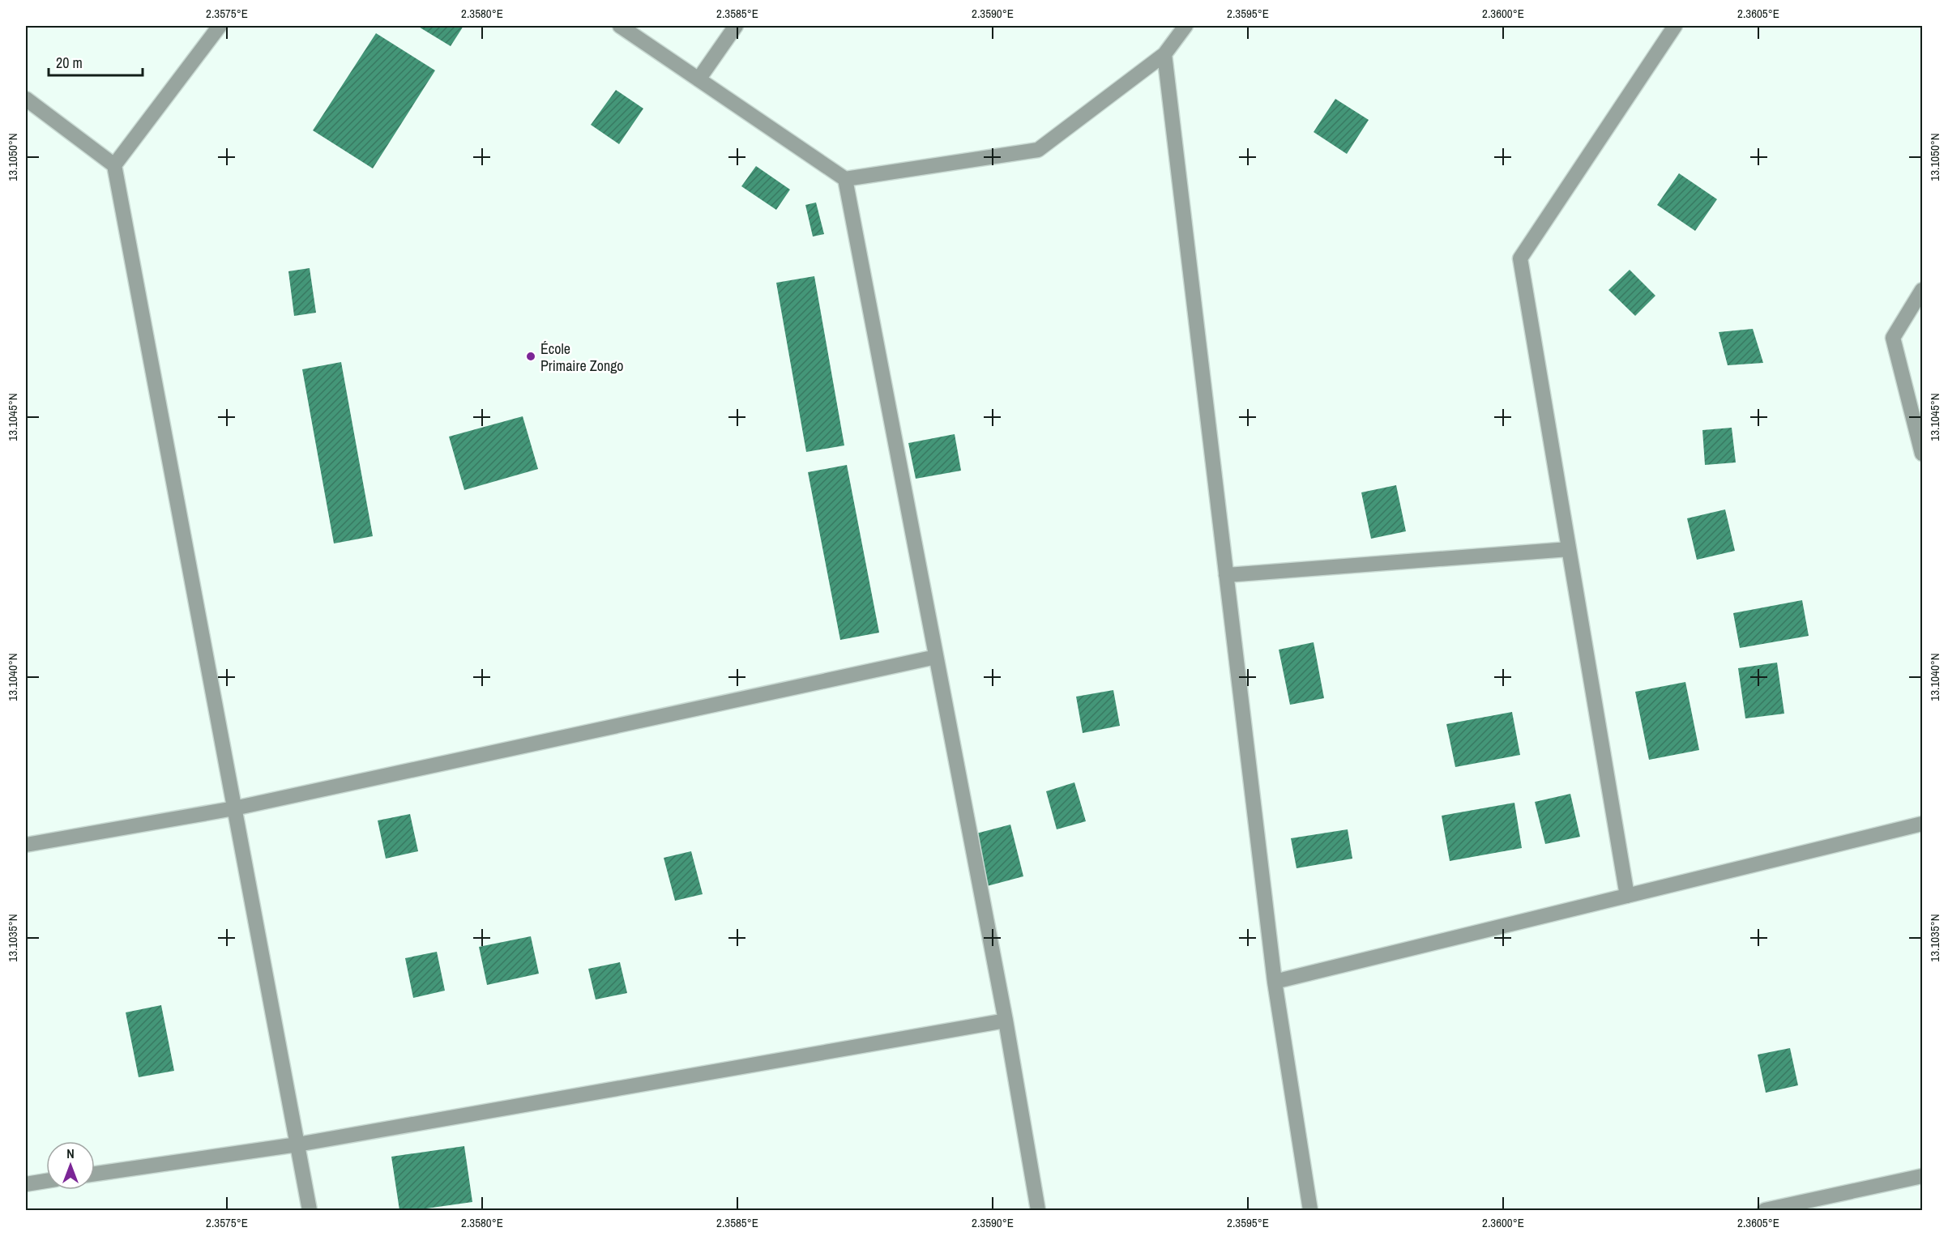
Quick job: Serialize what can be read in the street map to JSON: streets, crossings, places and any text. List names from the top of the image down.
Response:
{
  "places": ["École Primaire Zongo"],
  "scale_bar": "20 m",
  "north": "top",
  "coordinates": [
    "2.3575°E",
    "2.3580°E",
    "2.3585°E",
    "2.3590°E",
    "2.3595°E",
    "2.3600°E",
    "2.3605°E",
    "13.1050°N",
    "13.1045°N",
    "13.1040°N",
    "13.1035°N"
  ]
}
